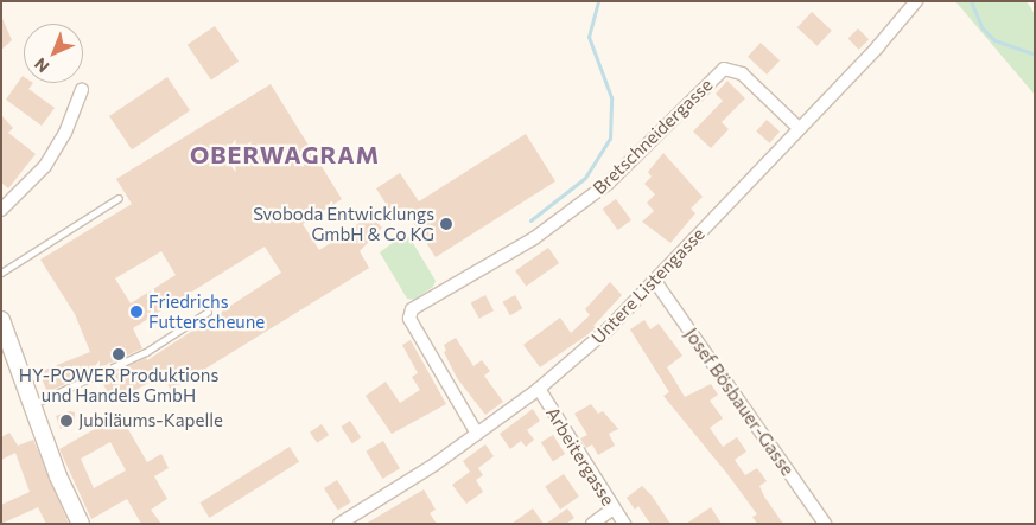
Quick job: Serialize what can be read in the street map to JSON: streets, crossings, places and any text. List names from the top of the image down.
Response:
{
  "streets": {
    "street": [
      "Bretschneidergasse",
      "Untere Listengasse",
      "Josef Bösbauer-Gasse",
      "Arbeitergasse"
    ]
  },
  "crossings": [
    ["Bretschneidergasse", "Untere Listengasse"],
    ["Untere Listengasse", "Josef Bösbauer-Gasse"],
    ["Untere Listengasse", "Arbeitergasse"]
  ],
  "districts": ["OBERWAGRAM"],
  "places": [
    "Svoboda Entwicklungs GmbH & Co KG",
    "Friedrichs Futterscheune",
    "HY-POWER Produktions und Handels GmbH",
    "Jubiläums-Kapelle"
  ],
  "north": "bottom left"
}
